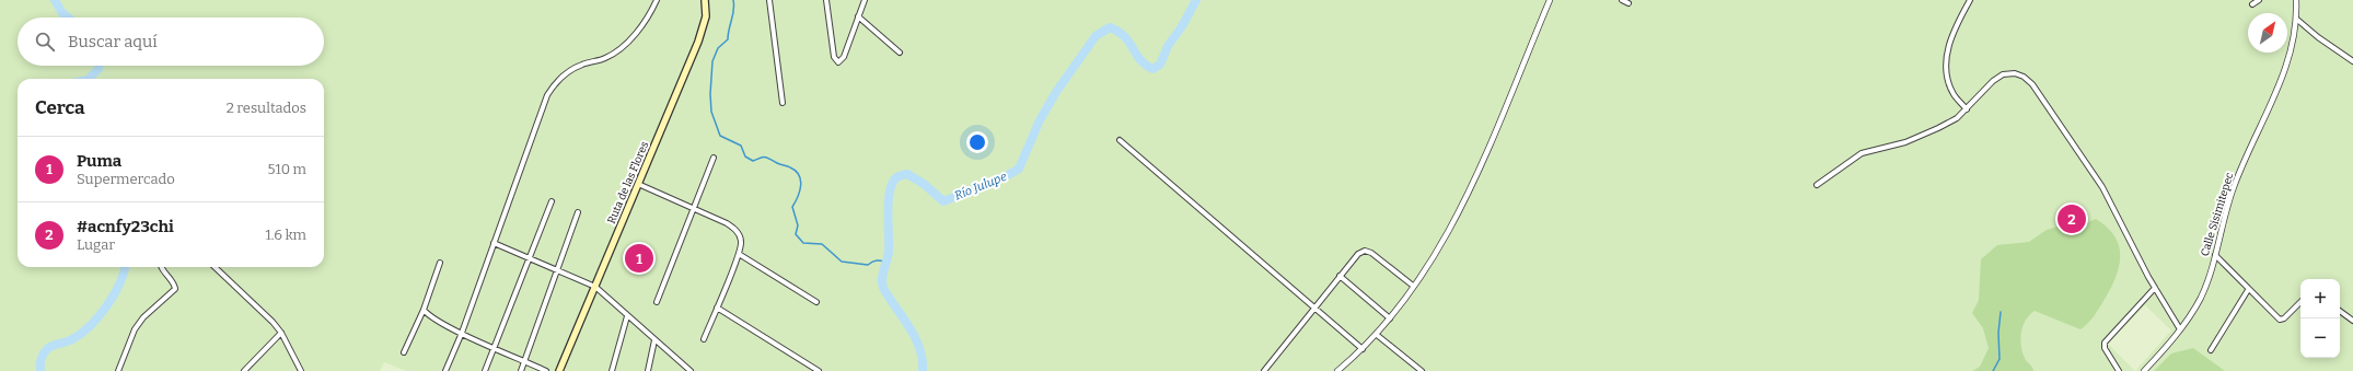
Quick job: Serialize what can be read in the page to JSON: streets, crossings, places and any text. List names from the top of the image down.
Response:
{
  "streets": {
    "main road": ["Ruta de las Flores"],
    "street": ["Calle Sisimitepec"]
  },
  "water": ["Río Julupe"],
  "north": "top right",
  "page": {
    "search": "Buscar aquí",
    "heading": ["Cerca", "2 resultados"],
    "list": [
      {
        "mark": "1",
        "name": "Puma",
        "note": "Supermercado",
        "value": "510 m"
      },
      {
        "mark": "2",
        "name": "#acnfy23chi",
        "note": "Lugar",
        "value": "1.6 km"
      }
    ],
    "pins": ["2", "1"],
    "map_buttons": ["+", "−"]
  }
}
